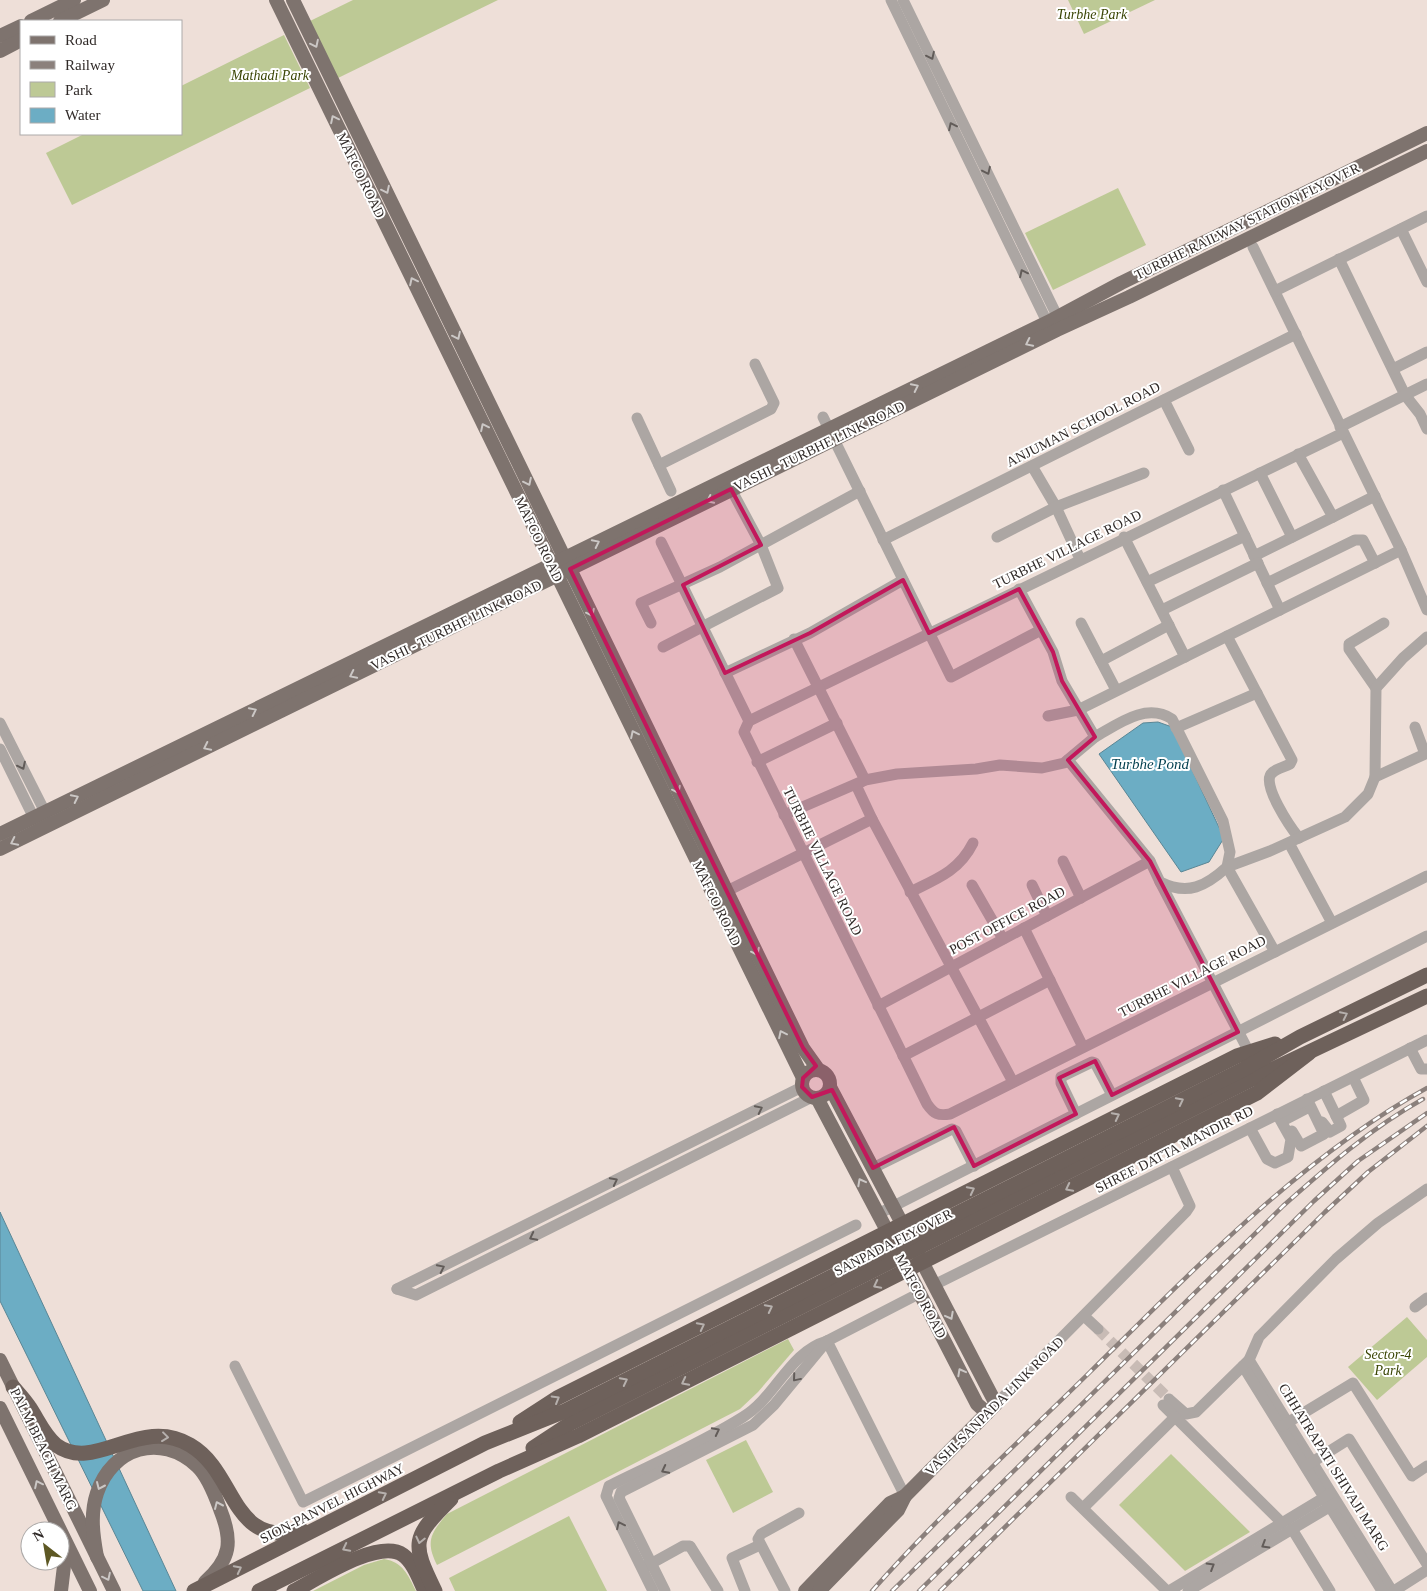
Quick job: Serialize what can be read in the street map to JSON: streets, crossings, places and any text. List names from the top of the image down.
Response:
{
  "streets": {
    "highway": ["SANPADA FLYOVER", "SION-PANVEL HIGHWAY"],
    "main road": [
      "MAFCO ROAD",
      "TURBHE RAILWAY STATION FLYOVER",
      "VASHI - TURBHE LINK ROAD",
      "VASHI-SANPADA LINK ROAD",
      "PALM BEACH MARG"
    ],
    "street": [
      "ANJUMAN SCHOOL ROAD",
      "TURBHE VILLAGE ROAD",
      "POST OFFICE ROAD",
      "SHREE DATTA MANDIR RD",
      "CHHATRAPATI SHIVAJI MARG"
    ]
  },
  "crossings": [
    ["MAFCO ROAD", "VASHI - TURBHE LINK ROAD"],
    ["MAFCO ROAD", "SHREE DATTA MANDIR RD"],
    ["MAFCO ROAD", "VASHI-SANPADA LINK ROAD"],
    ["TURBHE RAILWAY STATION FLYOVER", "VASHI - TURBHE LINK ROAD"],
    ["TURBHE VILLAGE ROAD", "POST OFFICE ROAD"],
    ["SHREE DATTA MANDIR RD", "VASHI-SANPADA LINK ROAD"],
    ["SANPADA FLYOVER", "SION-PANVEL HIGHWAY"]
  ],
  "water": ["Turbhe Pond"],
  "parks": ["Turbhe Park", "Mathadi Park", "Sector-4 Park"],
  "legend": [
    "Road",
    "Railway",
    "Park",
    "Water"
  ],
  "north": "top left"
}
